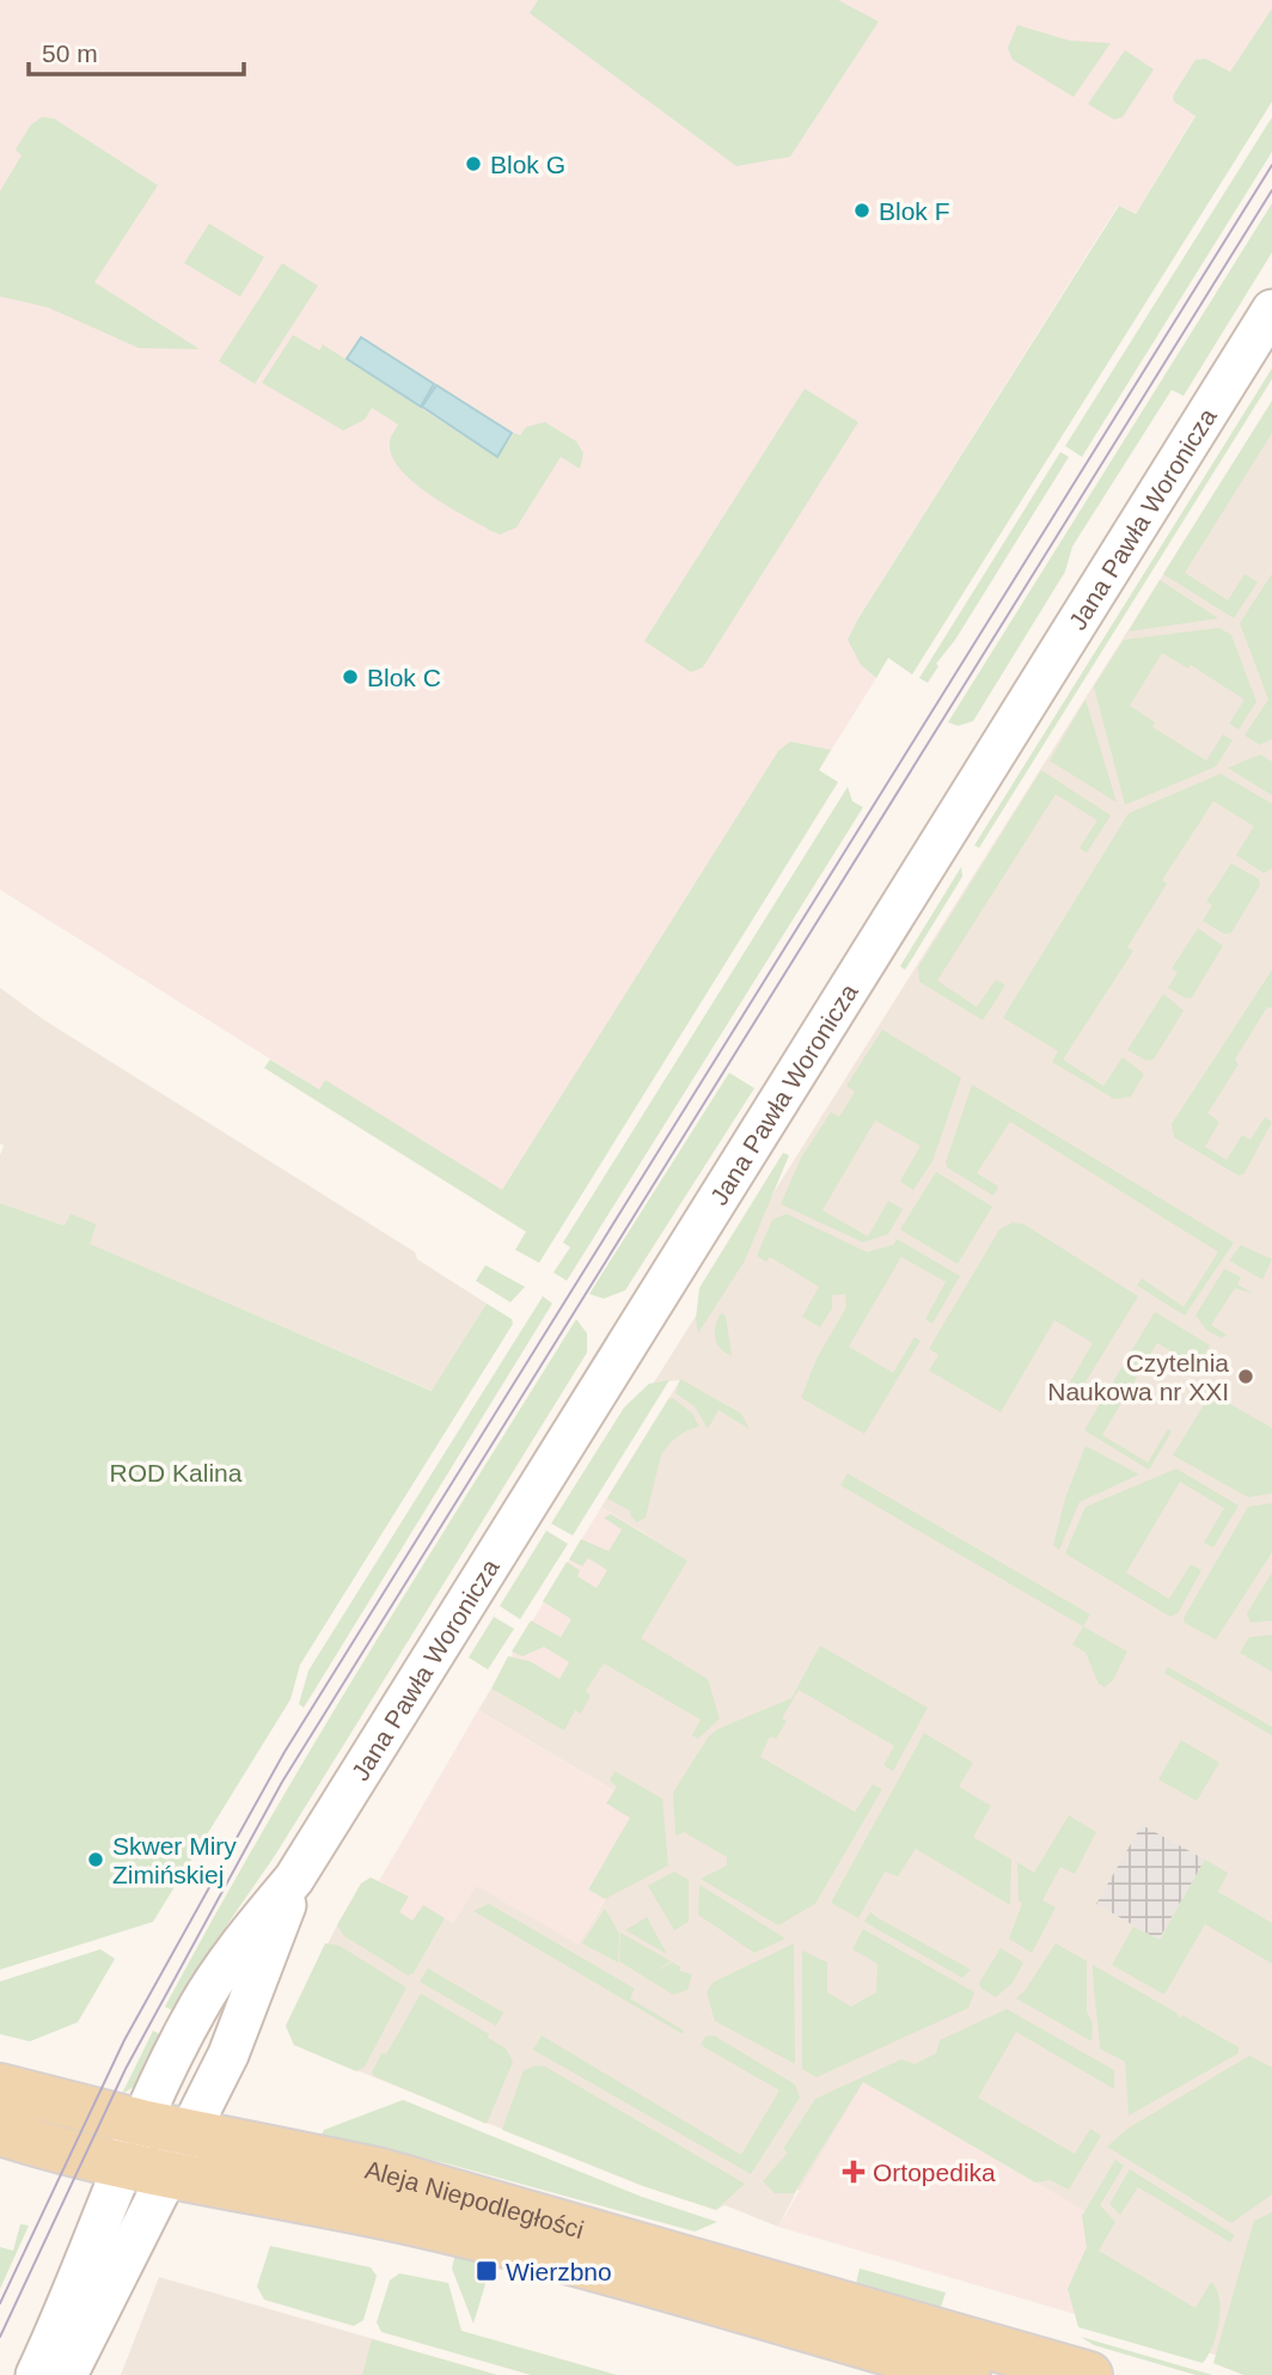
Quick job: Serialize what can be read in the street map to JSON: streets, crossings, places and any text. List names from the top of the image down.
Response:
{
  "streets": {
    "main road": ["Aleja Niepodległości"],
    "street": ["Jana Pawła Woronicza"]
  },
  "crossings": [
    ["Jana Pawła Woronicza", "Aleja Niepodległości"]
  ],
  "parks": ["ROD Kalina"],
  "places": {
    "other": [
      "Blok G",
      "Blok F",
      "Blok C",
      "Czytelnia Naukowa nr XXI",
      "Skwer Miry Zimińskiej"
    ],
    "health": ["Ortopedika"],
    "transit": ["Wierzbno"]
  },
  "scale_bar": "50 m"
}
